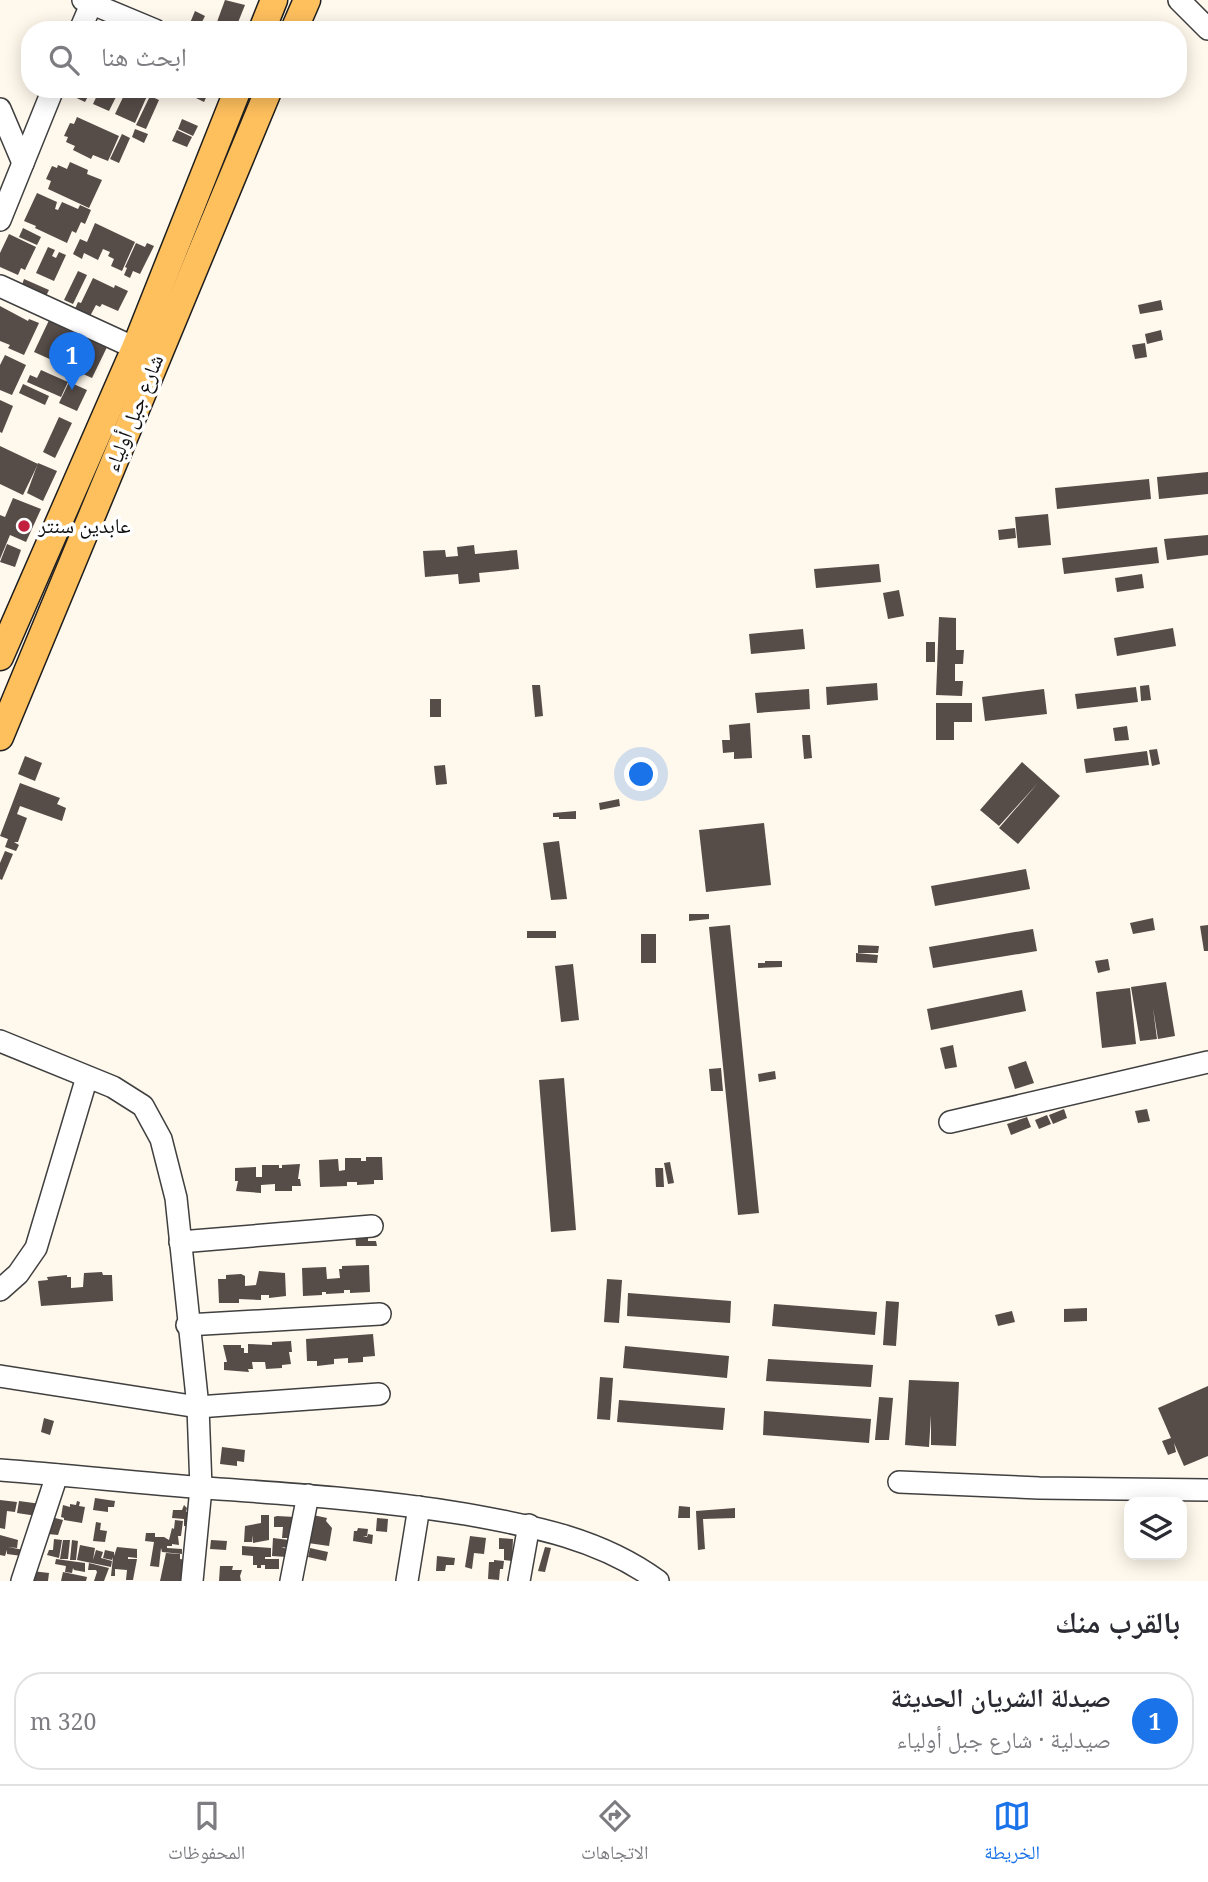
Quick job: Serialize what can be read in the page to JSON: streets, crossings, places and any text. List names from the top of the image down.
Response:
{
  "streets": {
    "main road": ["شارع جبل أولياء"]
  },
  "places": ["عابدين سنتر"],
  "page": {
    "search": "ابحث هنا",
    "pins": "1",
    "heading": "بالقرب منك",
    "list": [
      {
        "mark": "1",
        "name": "صيدلة الشريان الحديثة",
        "note": "صيدلية · شارع جبل أولياء",
        "value": "320 m"
      }
    ],
    "nav": ["الخريطة", "الاتجاهات", "المحفوظات"]
  }
}
